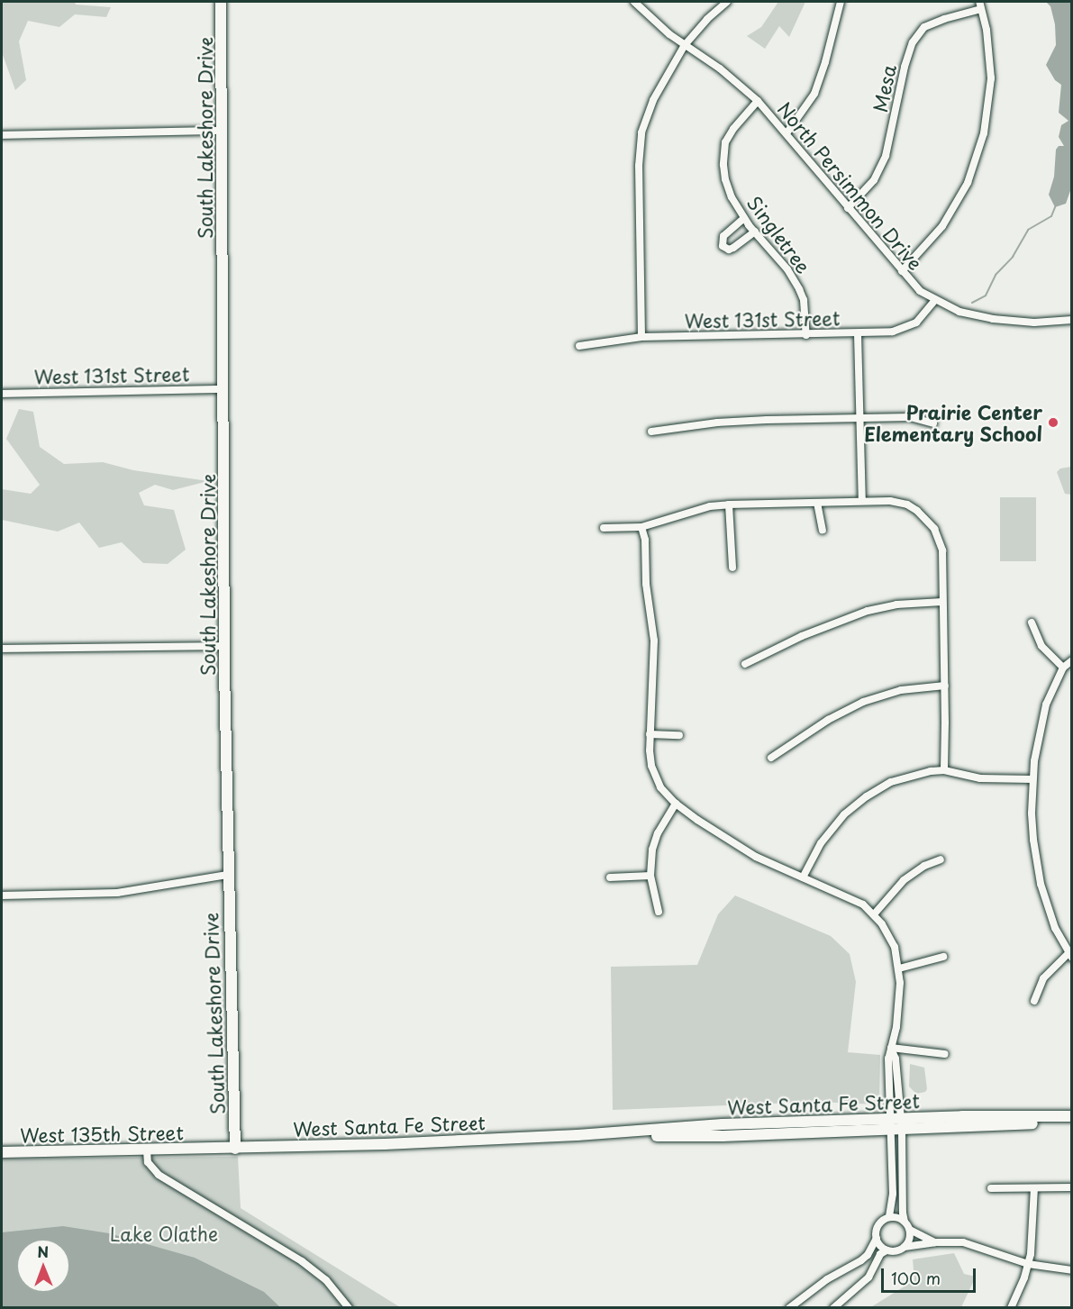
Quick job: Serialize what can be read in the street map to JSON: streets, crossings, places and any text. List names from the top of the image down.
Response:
{
  "streets": {
    "street": [
      "Mesa",
      "South Lakeshore Drive",
      "North Persimmon Drive",
      "Singletree",
      "West 131st Street",
      "West Santa Fe Street",
      "West 135th Street"
    ]
  },
  "crossings": [
    ["Mesa", "North Persimmon Drive"],
    ["South Lakeshore Drive", "West 131st Street"],
    ["South Lakeshore Drive", "West Santa Fe Street"],
    ["South Lakeshore Drive", "West 135th Street"],
    ["North Persimmon Drive", "Singletree"],
    ["North Persimmon Drive", "West 131st Street"],
    ["Singletree", "West 131st Street"],
    ["West Santa Fe Street", "West 135th Street"]
  ],
  "parks": ["Lake Olathe"],
  "places": ["Prairie Center Elementary School"],
  "scale_bar": "100 m",
  "north": "top"
}
